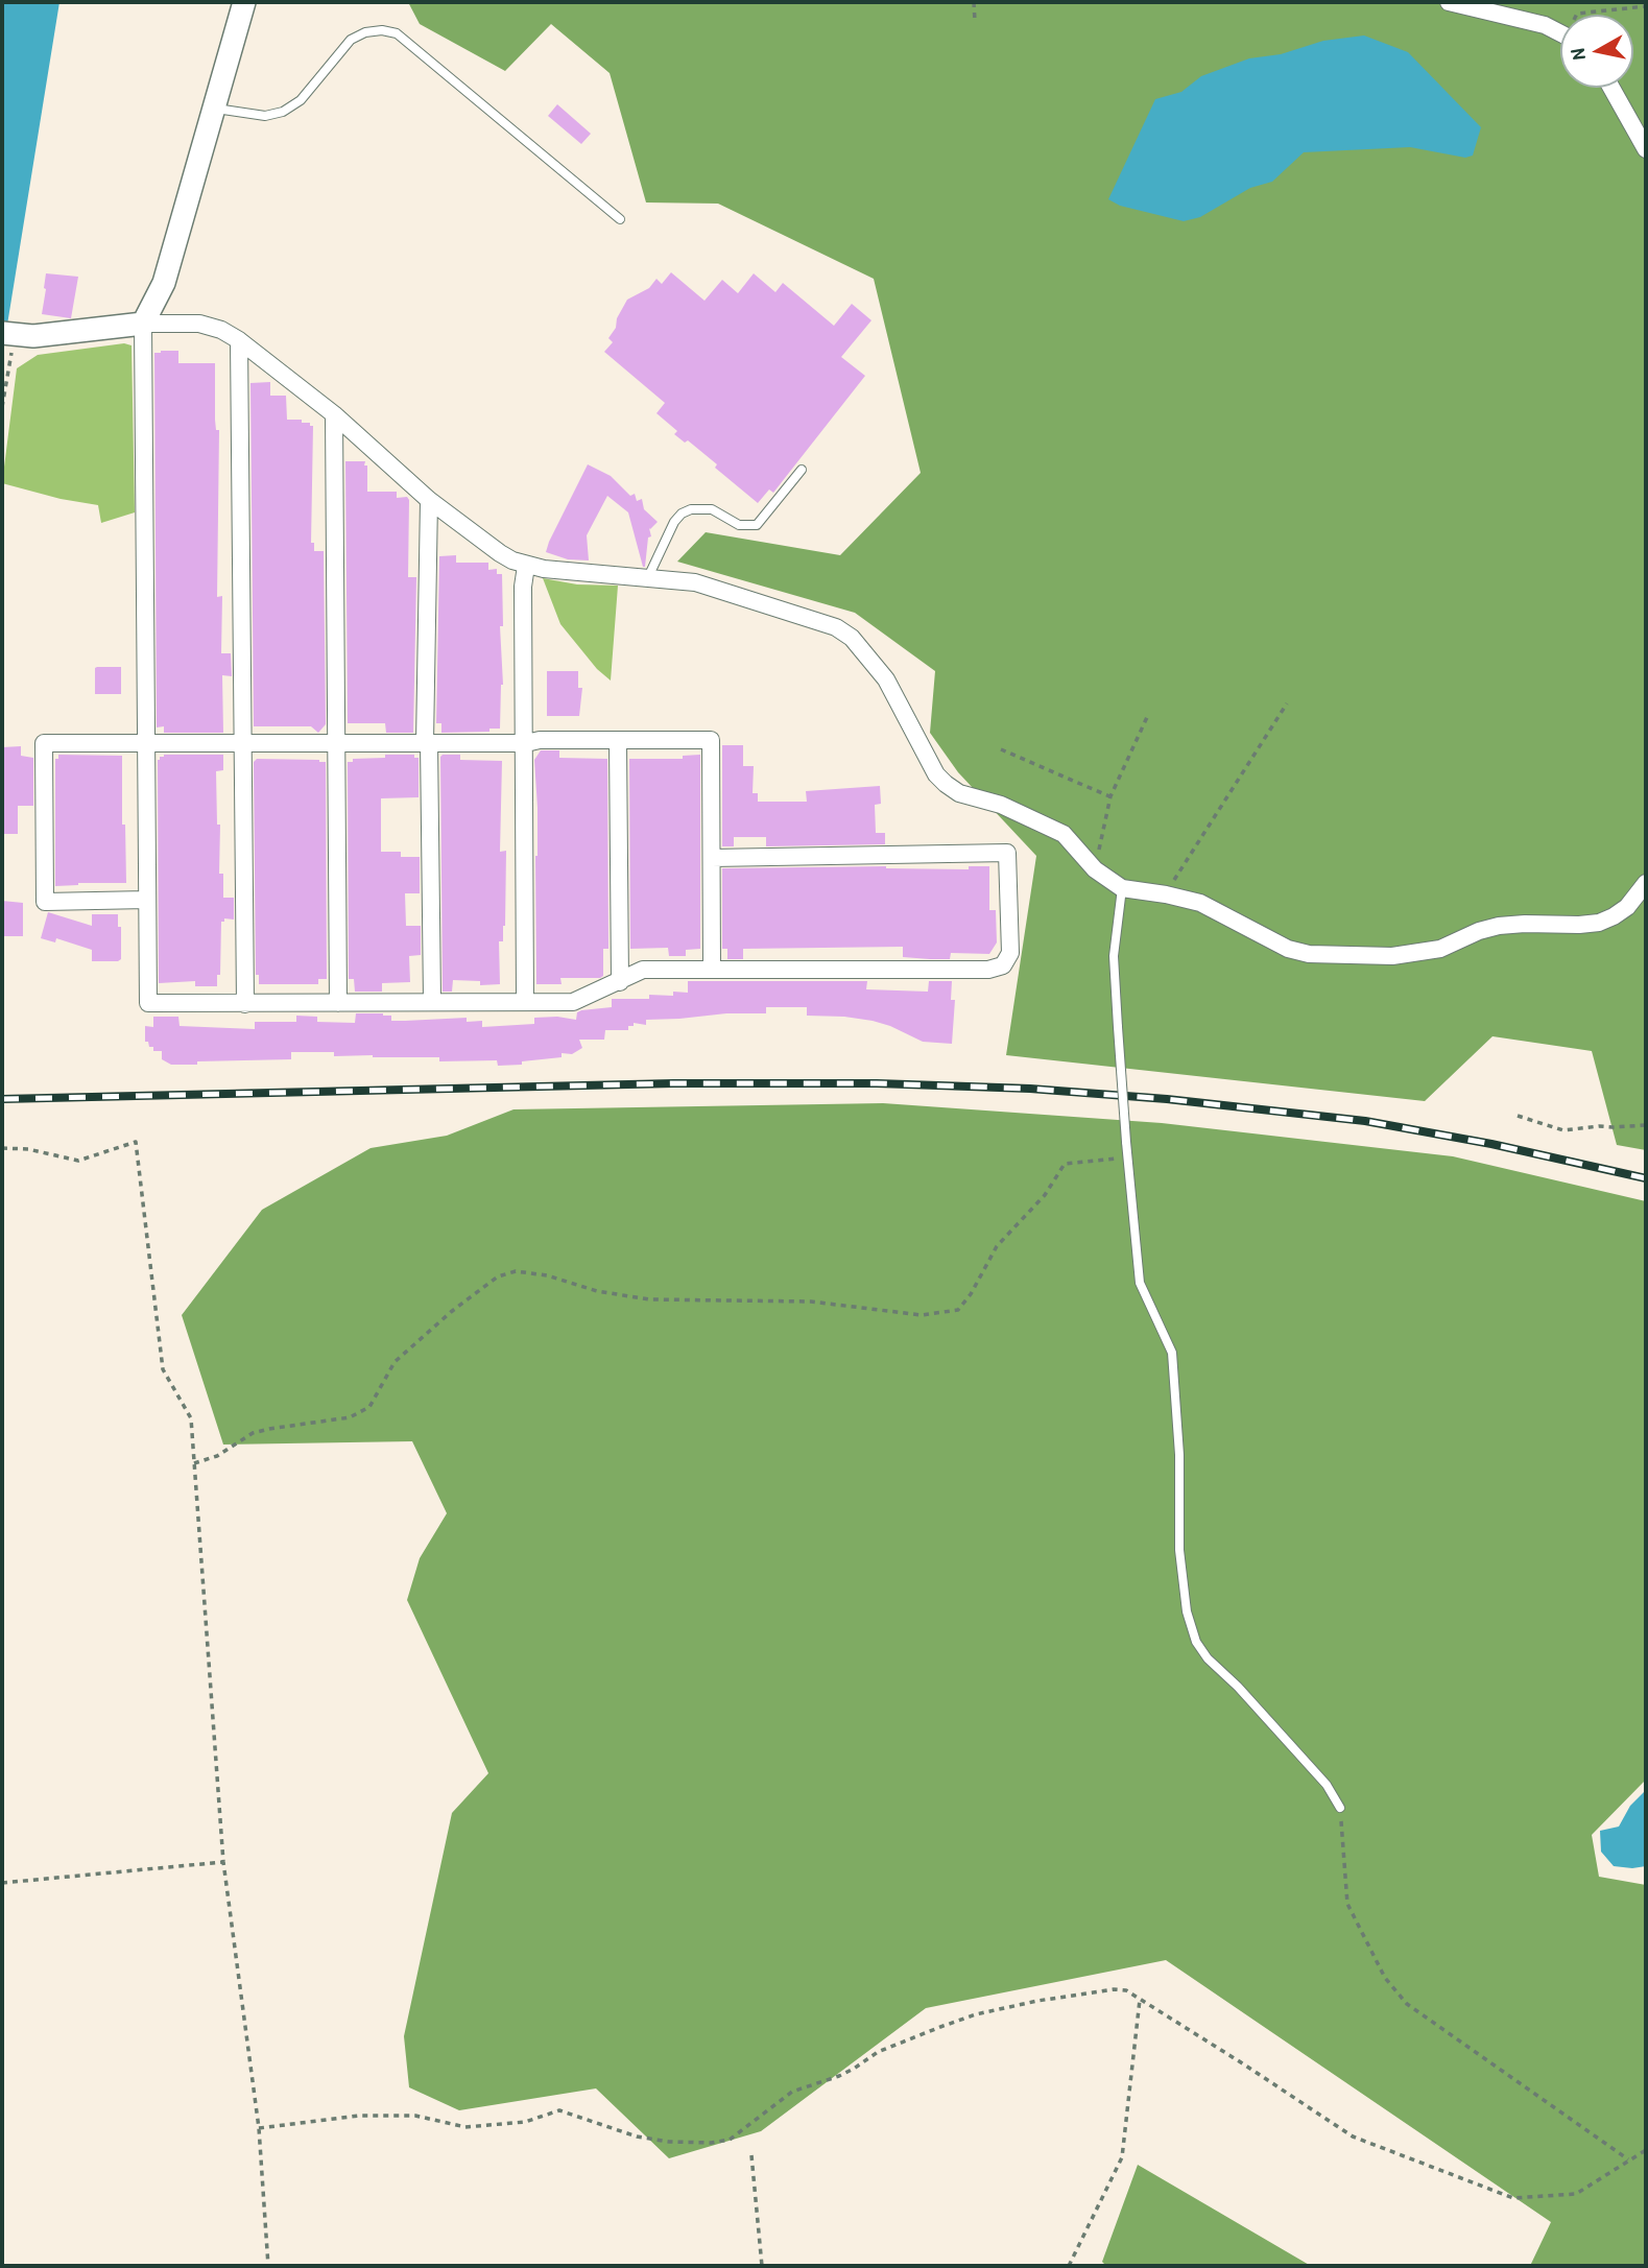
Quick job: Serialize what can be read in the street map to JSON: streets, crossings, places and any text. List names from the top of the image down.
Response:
{
  "north": "left"
}
